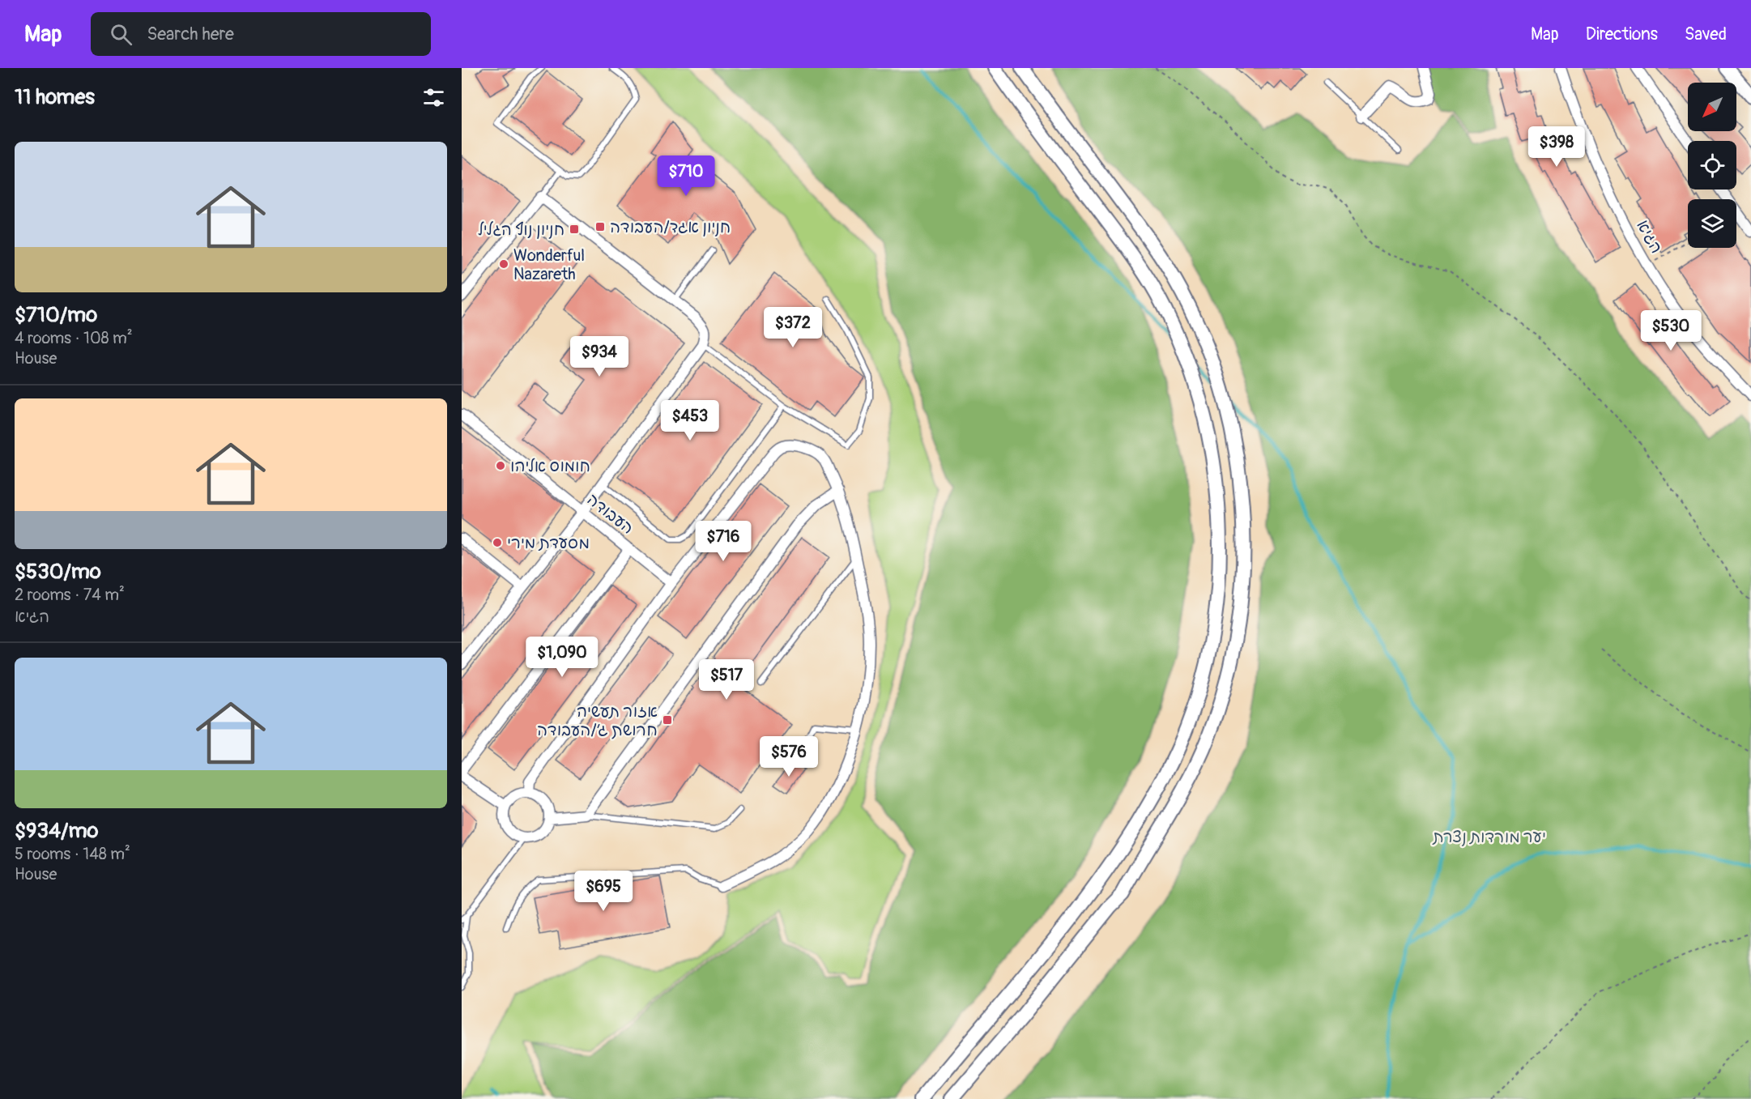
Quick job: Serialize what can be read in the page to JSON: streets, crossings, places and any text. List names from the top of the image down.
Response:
{
  "streets": {
    "street": ["הגיא", "העבודה"]
  },
  "parks": ["יער מורדות נצרת"],
  "places": {
    "transit": ["חניון אגד/העבודה", "חניון נוף הגליל", "אזור תעשיה חרושת ג׳/העבודה"],
    "other": ["Wonderful Nazareth", "חומוס אליהו", "מסעדת מירי"]
  },
  "north": "bottom left",
  "page": {
    "header": "Map",
    "search": "Search here",
    "nav": ["Map", "Directions", "Saved"],
    "heading": "11 homes",
    "list": [
      {
        "name": "$710/mo",
        "note": "4 rooms · 108 m² · House"
      },
      {
        "name": "$530/mo",
        "note": "2 rooms · 74 m² · הגיא"
      },
      {
        "name": "$934/mo",
        "note": "5 rooms · 148 m² · House"
      }
    ],
    "price": [
      "$398",
      "$710",
      "$372",
      "$530",
      "$934",
      "$453",
      "$716",
      "$1,090",
      "$517",
      "$576",
      "$695"
    ]
  }
}
